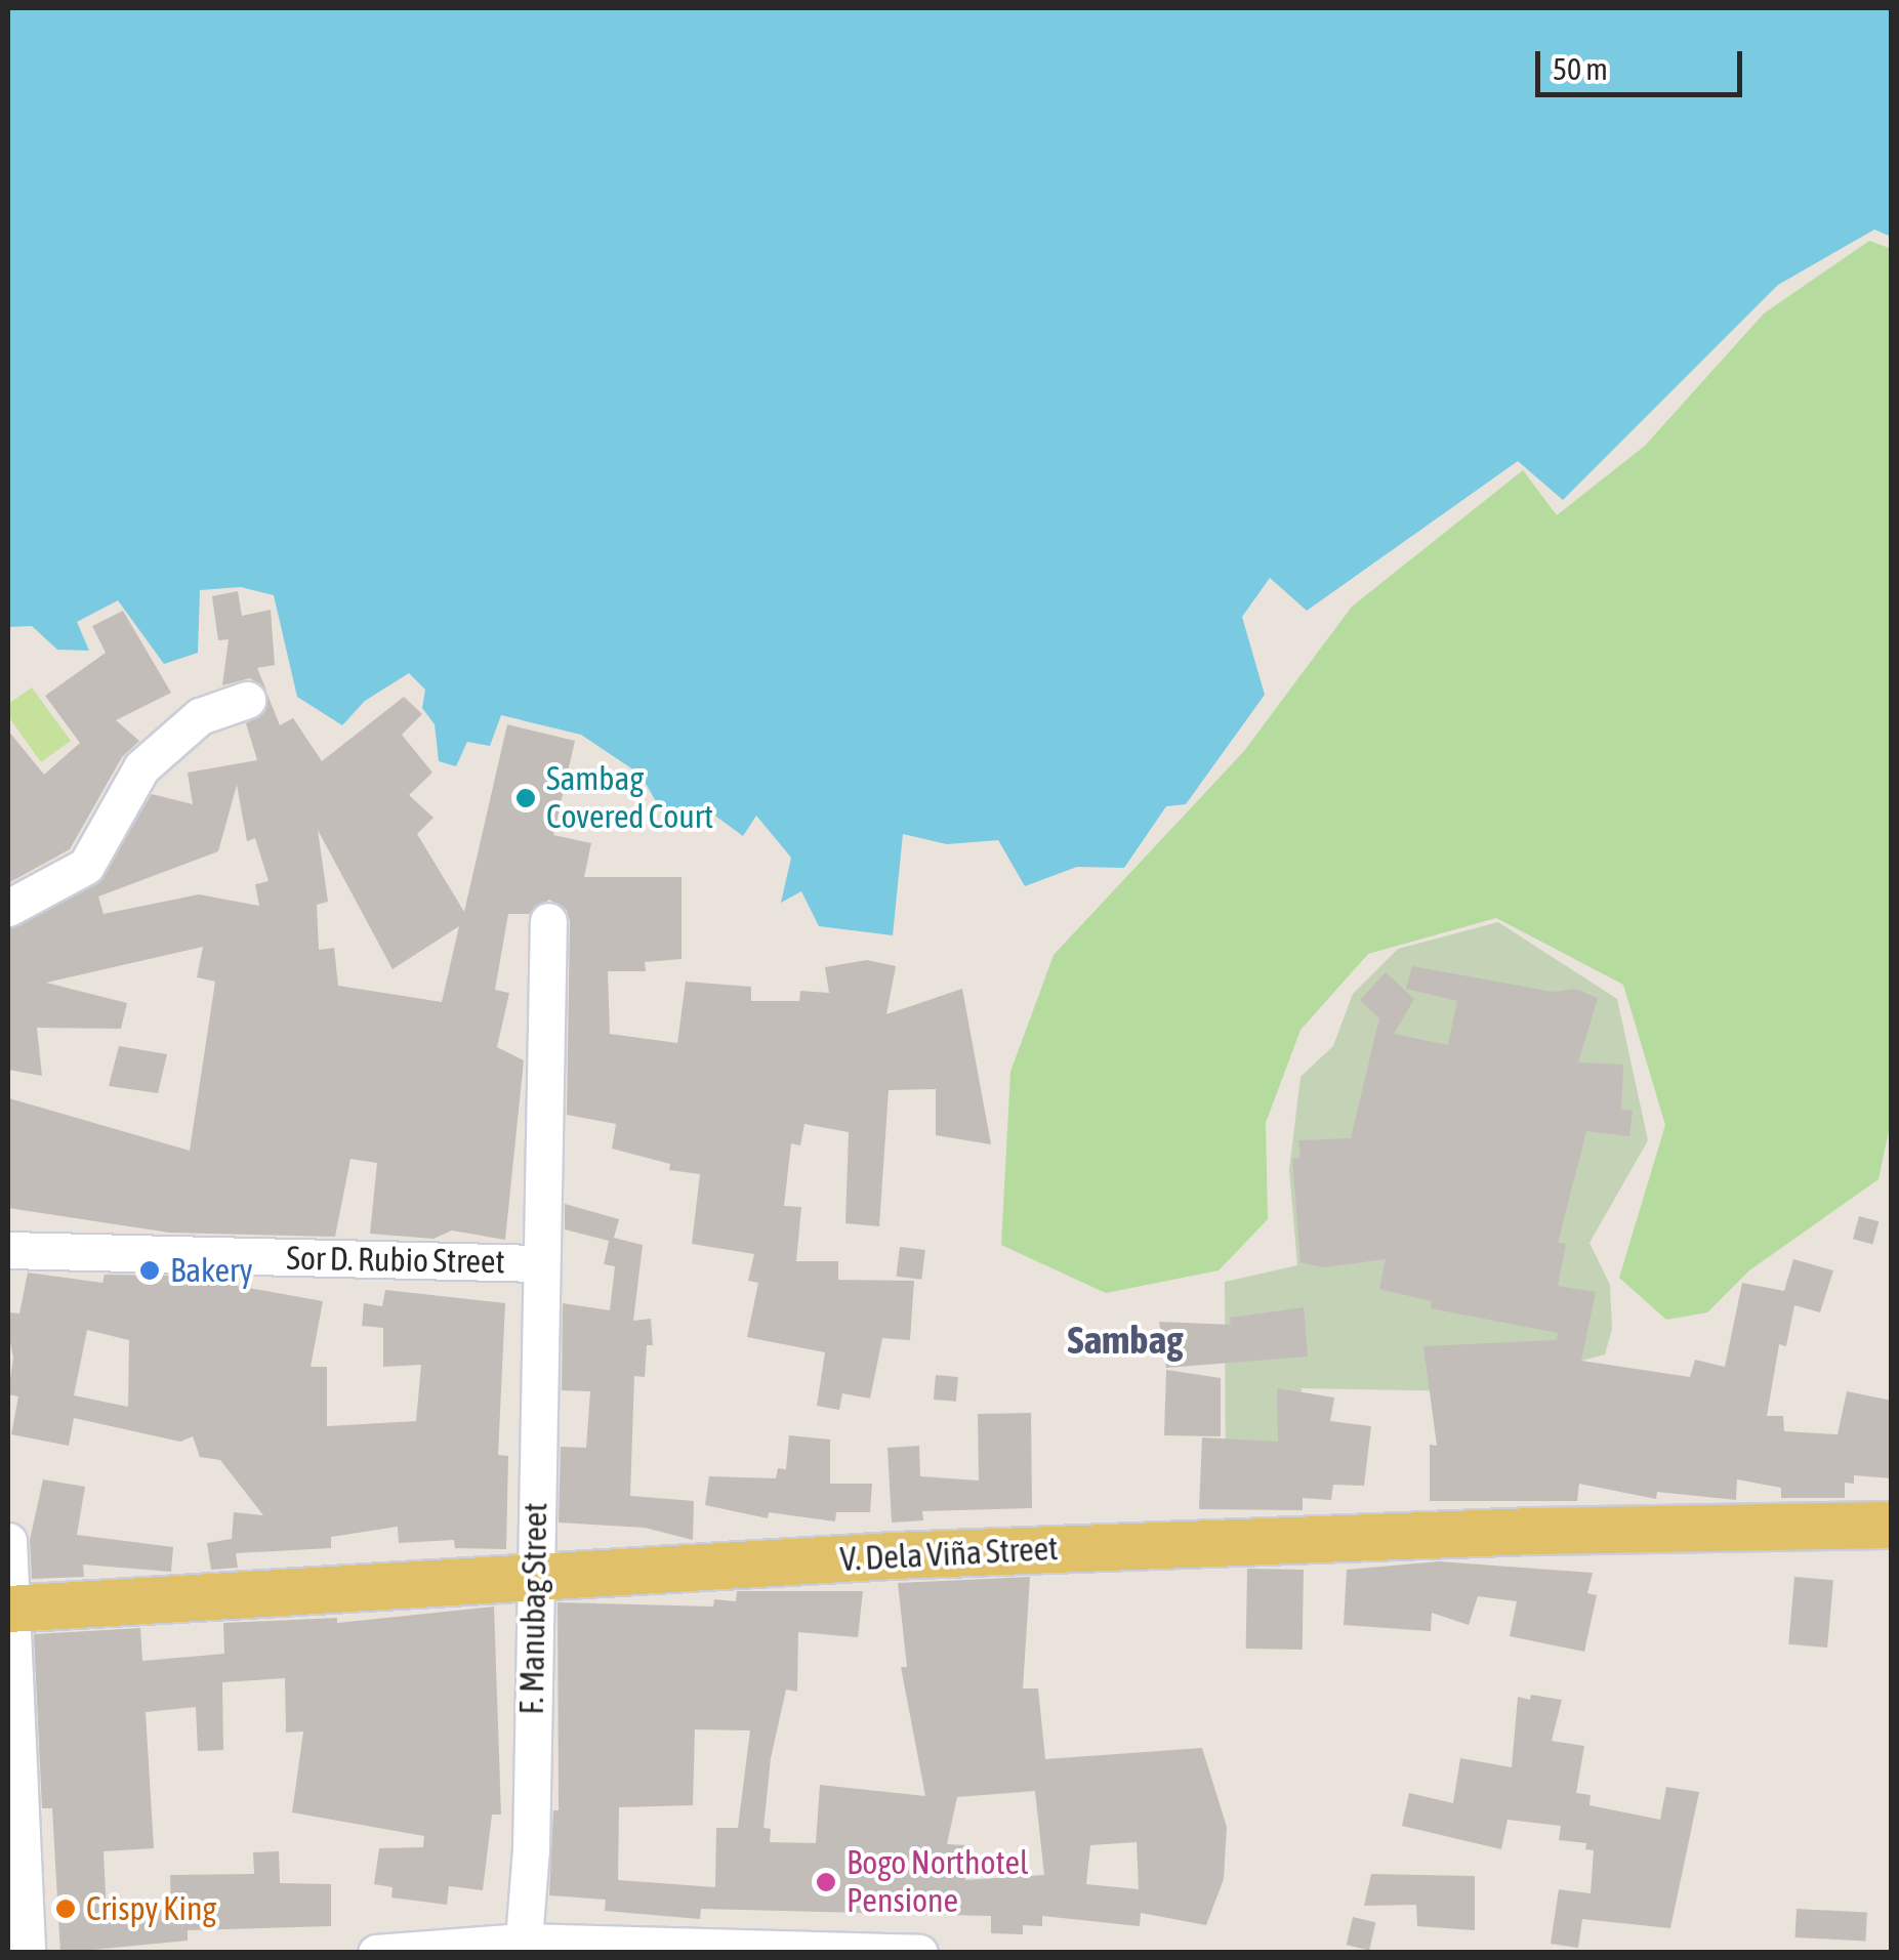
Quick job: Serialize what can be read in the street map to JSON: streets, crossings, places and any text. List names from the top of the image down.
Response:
{
  "streets": {
    "main road": ["V. Dela Viña Street"],
    "street": ["Sor D. Rubio Street", "F. Manubag Street"]
  },
  "crossings": [
    ["Sor D. Rubio Street", "F. Manubag Street"],
    ["V. Dela Viña Street", "F. Manubag Street"]
  ],
  "districts": ["Sambag"],
  "places": [
    "Sambag Covered Court",
    "Bakery",
    "Bogo Northotel Pensione",
    "Crispy King"
  ],
  "scale_bar": "50 m"
}
